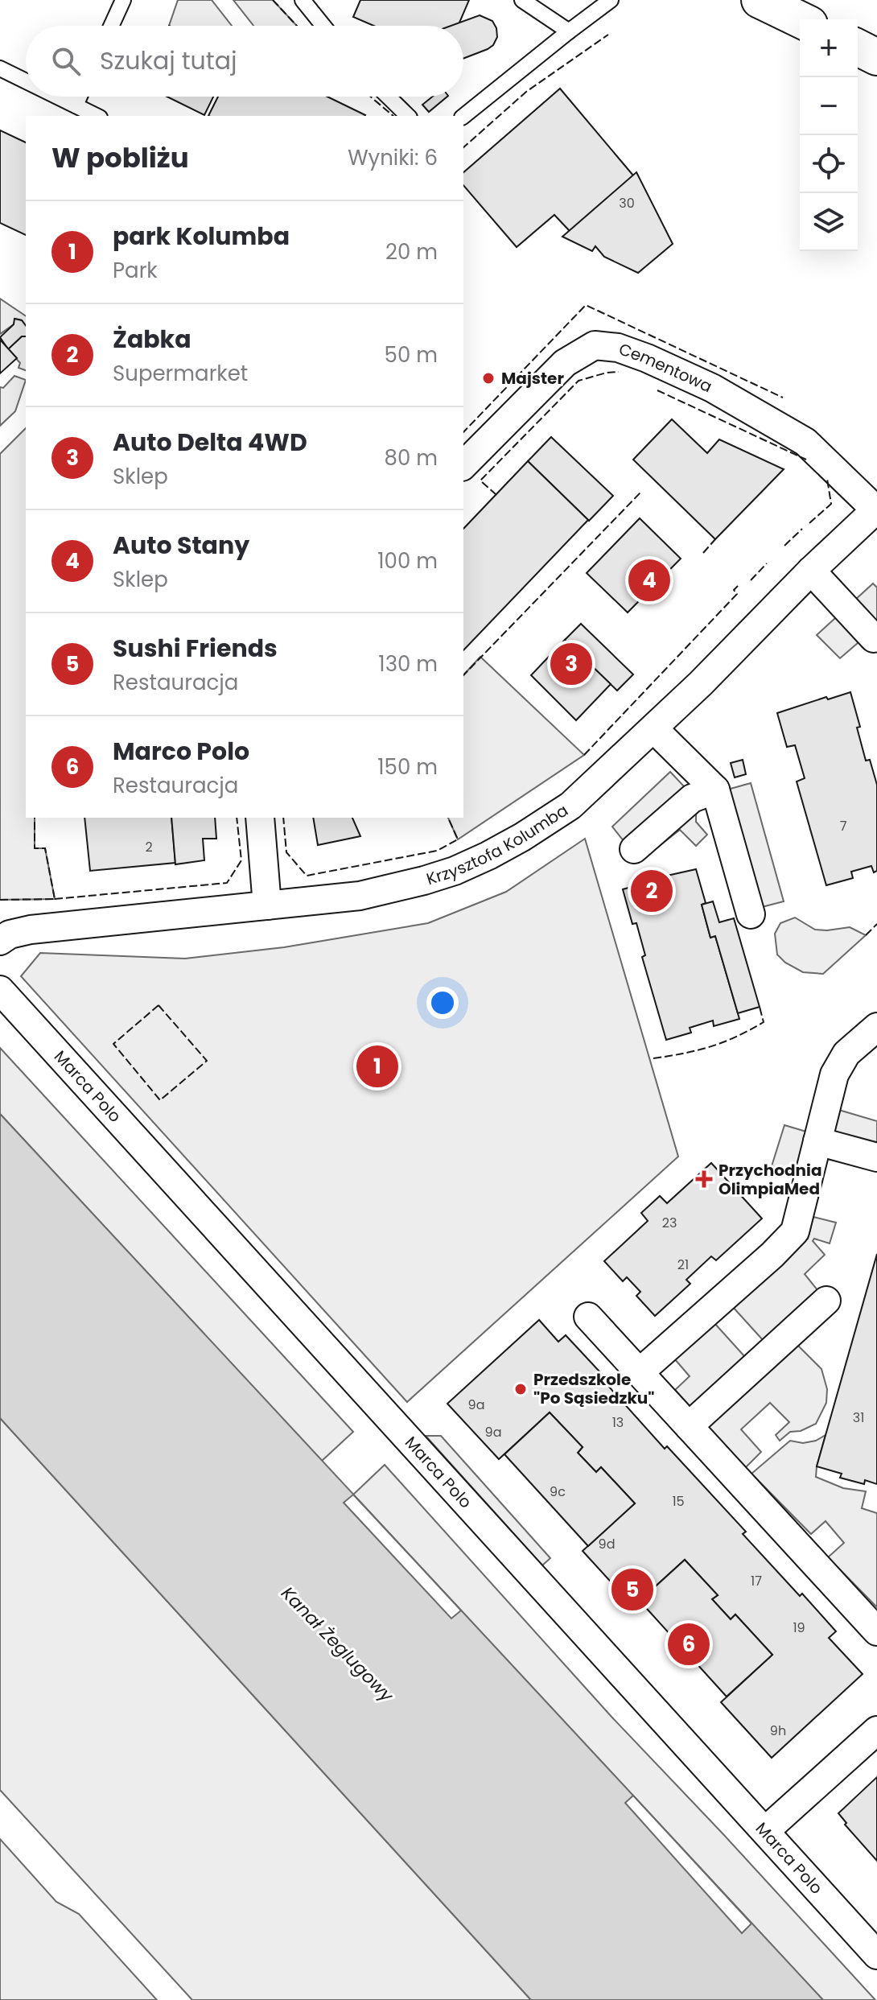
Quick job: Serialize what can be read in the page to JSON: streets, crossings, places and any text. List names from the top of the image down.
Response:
{
  "streets": {
    "street": ["Cementowa", "Krzysztofa Kolumba", "Marca Polo"]
  },
  "crossings": [
    ["Cementowa", "Krzysztofa Kolumba"]
  ],
  "water": ["Kanał Żeglugowy"],
  "places": {
    "other": ["Majster", "Przedszkole \"Po Sąsiedzku\""],
    "health": ["Przychodnia OlimpiaMed"]
  },
  "house_numbers": [
    "30",
    "7",
    "2",
    "23",
    "21",
    "9a",
    "31",
    "13",
    "9a",
    "9c",
    "15",
    "9d",
    "17",
    "19",
    "9h"
  ],
  "page": {
    "map_buttons": ["+", "−"],
    "search": "Szukaj tutaj",
    "heading": ["W pobliżu", "Wyniki: 6"],
    "list": [
      {
        "mark": "1",
        "name": "park Kolumba",
        "note": "Park",
        "value": "20 m"
      },
      {
        "mark": "2",
        "name": "Żabka",
        "note": "Supermarket",
        "value": "50 m"
      },
      {
        "mark": "3",
        "name": "Auto Delta 4WD",
        "note": "Sklep",
        "value": "80 m"
      },
      {
        "mark": "4",
        "name": "Auto Stany",
        "note": "Sklep",
        "value": "100 m"
      },
      {
        "mark": "5",
        "name": "Sushi Friends",
        "note": "Restauracja",
        "value": "130 m"
      },
      {
        "mark": "6",
        "name": "Marco Polo",
        "note": "Restauracja",
        "value": "150 m"
      }
    ],
    "pins": [
      "4",
      "3",
      "2",
      "1",
      "5",
      "6"
    ]
  }
}
